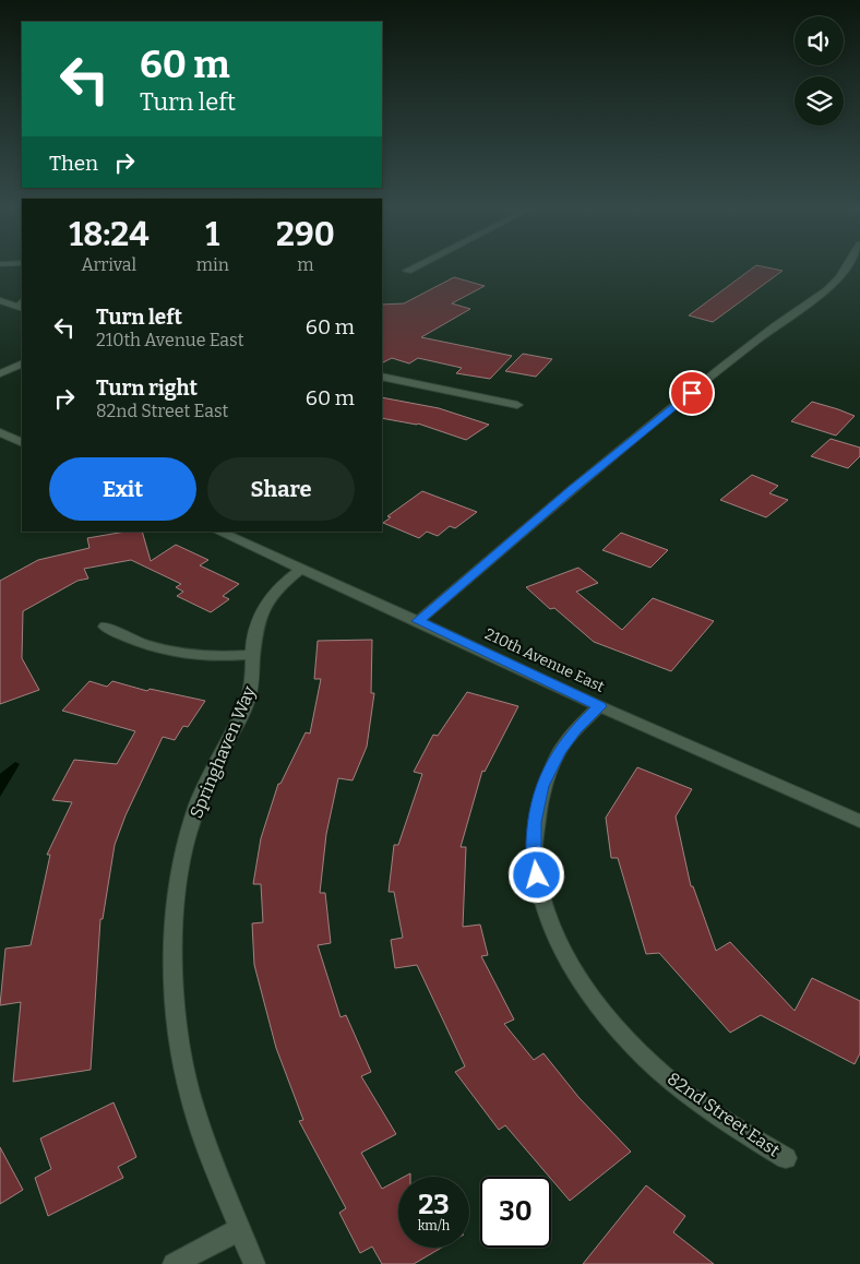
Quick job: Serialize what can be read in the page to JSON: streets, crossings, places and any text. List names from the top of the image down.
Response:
{
  "streets": {
    "street": ["210th Avenue East", "Springhaven Way", "82nd Street East"]
  },
  "crossings": [
    ["210th Avenue East", "Springhaven Way"],
    ["210th Avenue East", "82nd Street East"]
  ],
  "page": {
    "turn": ["60 m", "Turn left"],
    "then": "Then",
    "eta": [
      "18:24",
      "Arrival",
      "1",
      "min",
      "290",
      "m"
    ],
    "list": [
      {
        "name": "Turn left",
        "note": "210th Avenue East",
        "value": "60 m"
      },
      {
        "name": "Turn right",
        "note": "82nd Street East",
        "value": "60 m"
      }
    ],
    "buttons": ["Exit", "Share"],
    "speed": "23 km/h",
    "limit": "30"
  }
}
